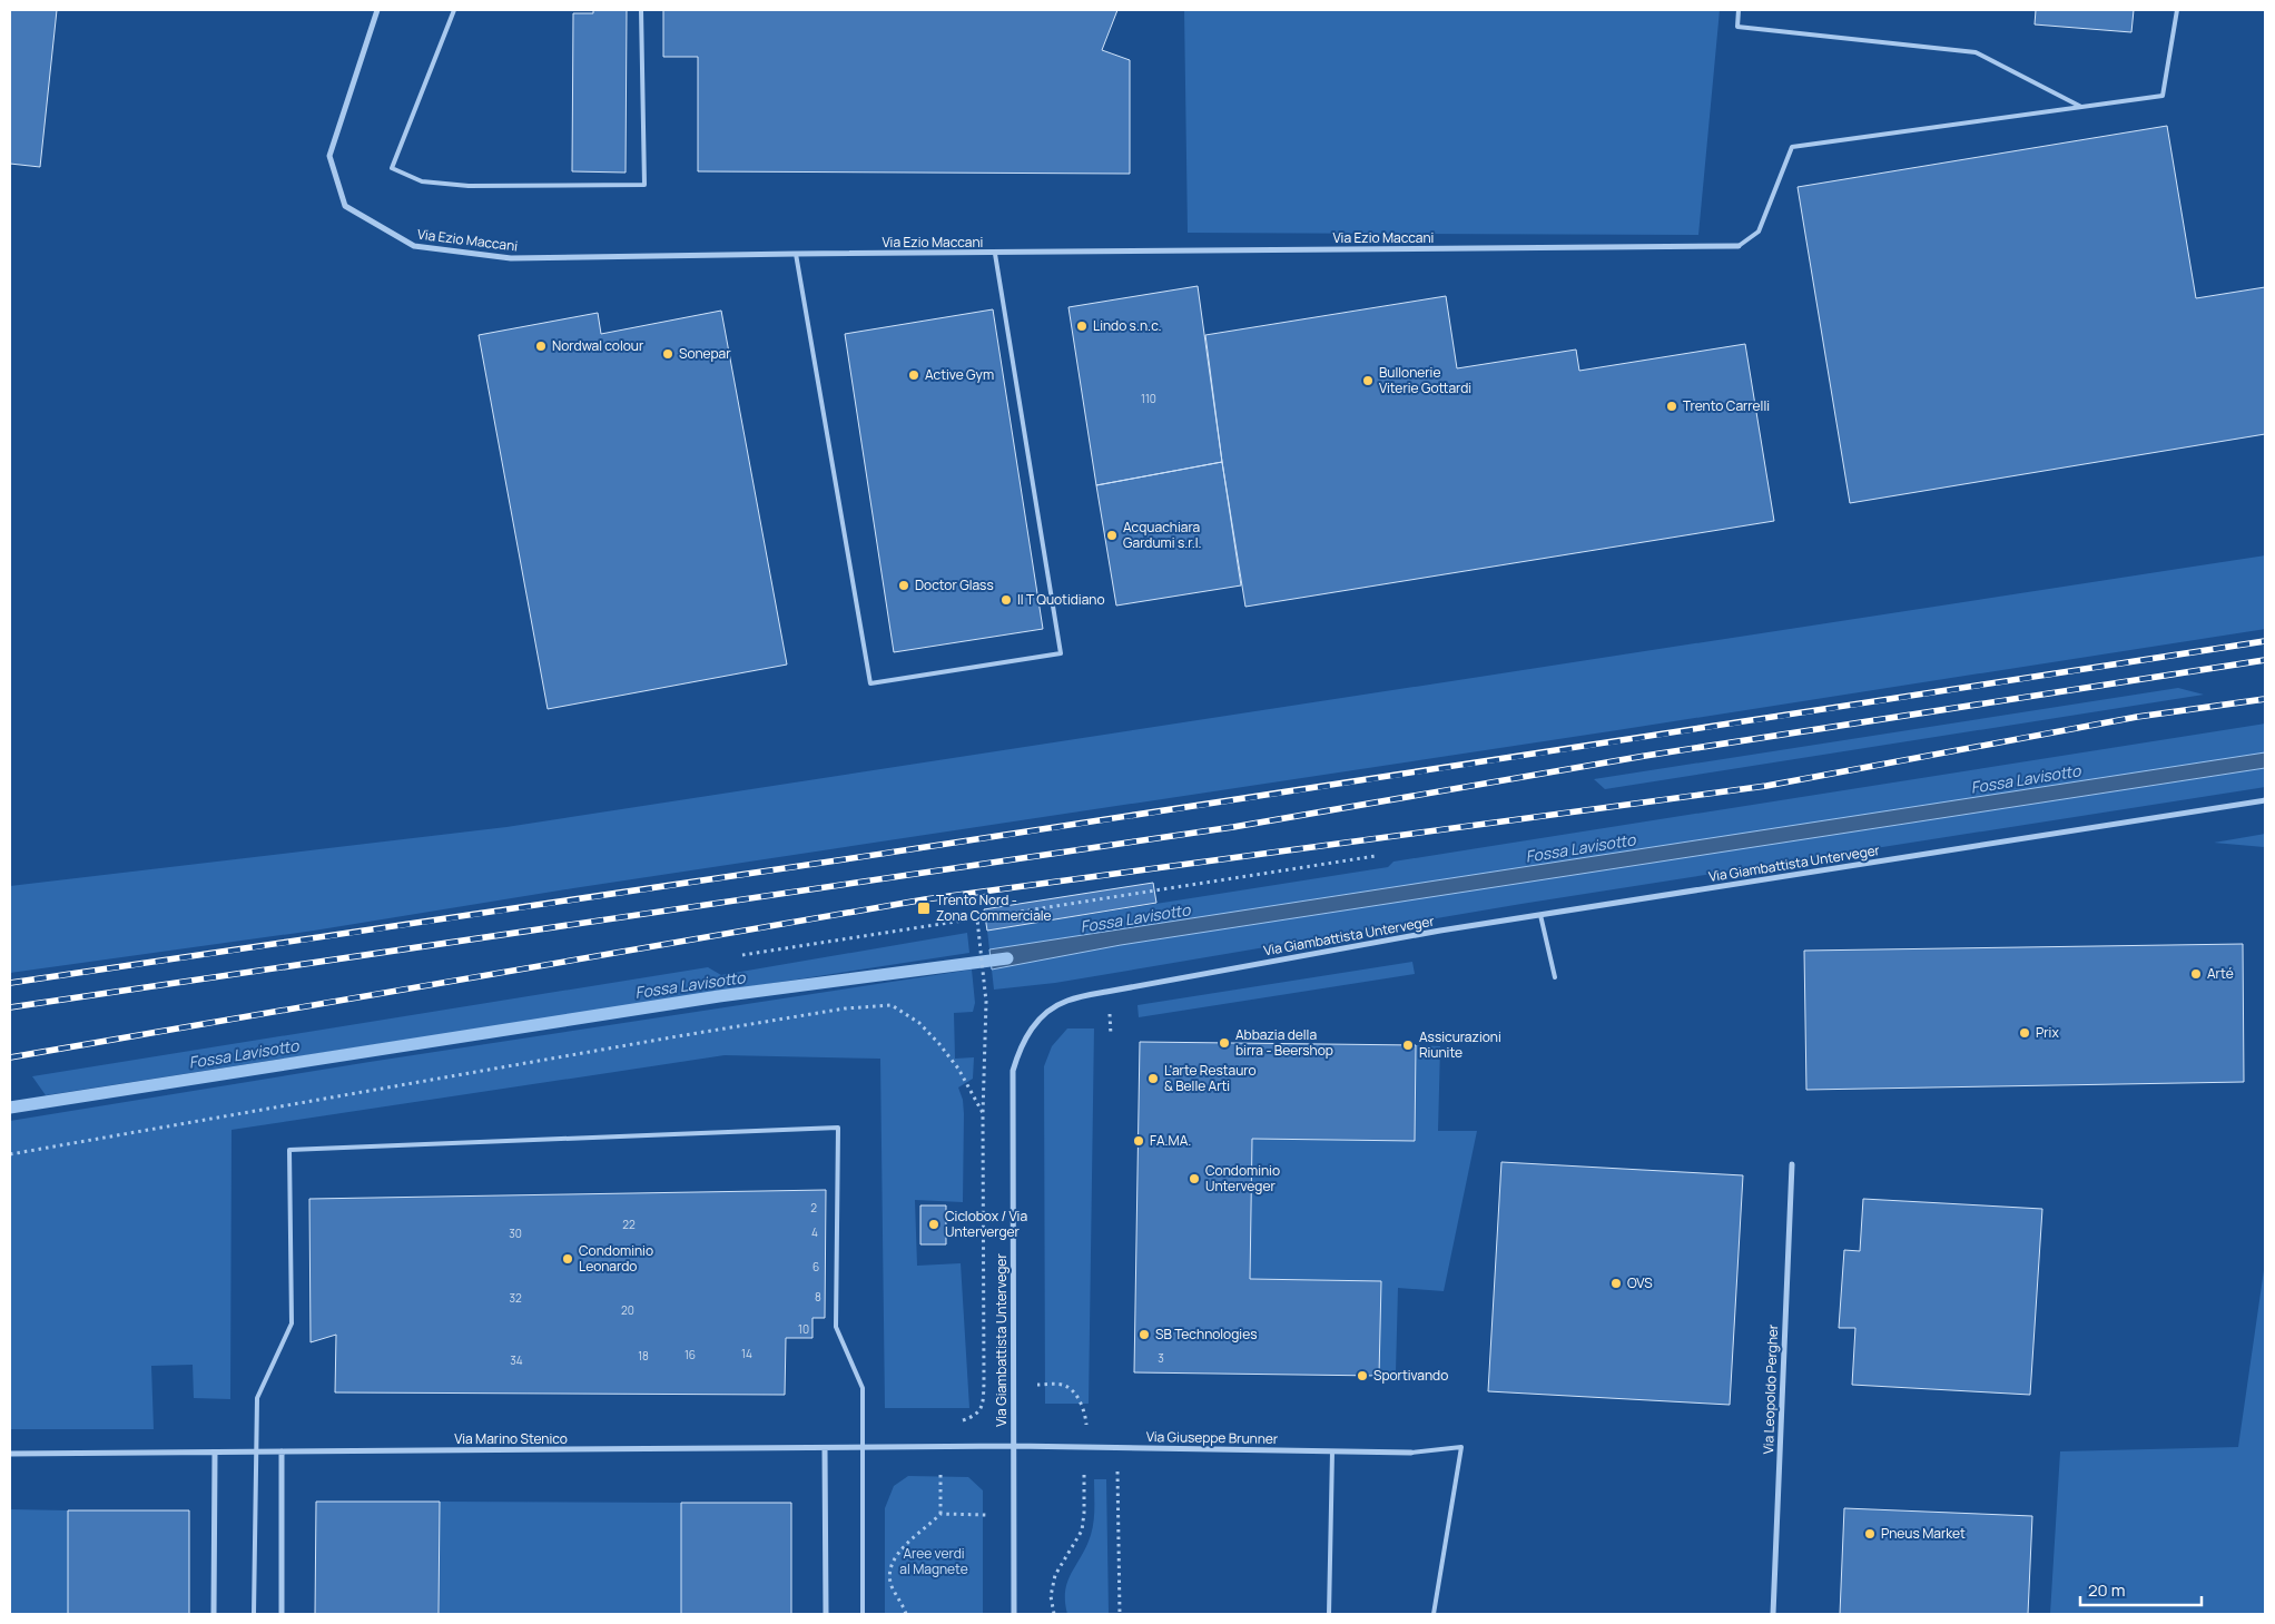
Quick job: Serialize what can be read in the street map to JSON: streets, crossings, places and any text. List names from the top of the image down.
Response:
{
  "streets": {
    "street": [
      "Via Ezio Maccani",
      "Via Giambattista Unterveger",
      "Via Leopoldo Pergher",
      "Via Giuseppe Brunner",
      "Via Marino Stenico"
    ]
  },
  "crossings": [
    ["Via Giambattista Unterveger", "Via Giuseppe Brunner"],
    ["Via Giambattista Unterveger", "Via Marino Stenico"],
    ["Via Giuseppe Brunner", "Via Marino Stenico"]
  ],
  "water": ["Fossa Lavisotto"],
  "parks": ["Aree verdi al Magnete"],
  "places": {
    "other": [
      "Lindo s.n.c.",
      "Nordwal colour",
      "Sonepar",
      "Active Gym",
      "Bullonerie Viterie Gottardi",
      "Trento Carrelli",
      "Acquachiara Gardumi s.r.l.",
      "Doctor Glass",
      "Il T Quotidiano",
      "Arté",
      "Prix",
      "Abbazia della birra - Beershop",
      "Assicurazioni Riunite",
      "L'arte Restauro & Belle Arti",
      "FA.MA.",
      "Condominio Unterveger",
      "Ciclobox / Via Unterverger",
      "Condominio Leonardo",
      "OVS",
      "SB Technologies",
      "Sportivando",
      "Pneus Market"
    ],
    "transit": ["Trento Nord - Zona Commerciale"]
  },
  "house_numbers": [
    "110",
    "2",
    "22",
    "4",
    "30",
    "6",
    "8",
    "32",
    "20",
    "10",
    "14",
    "16",
    "18",
    "3",
    "34"
  ],
  "scale_bar": "20 m"
}
